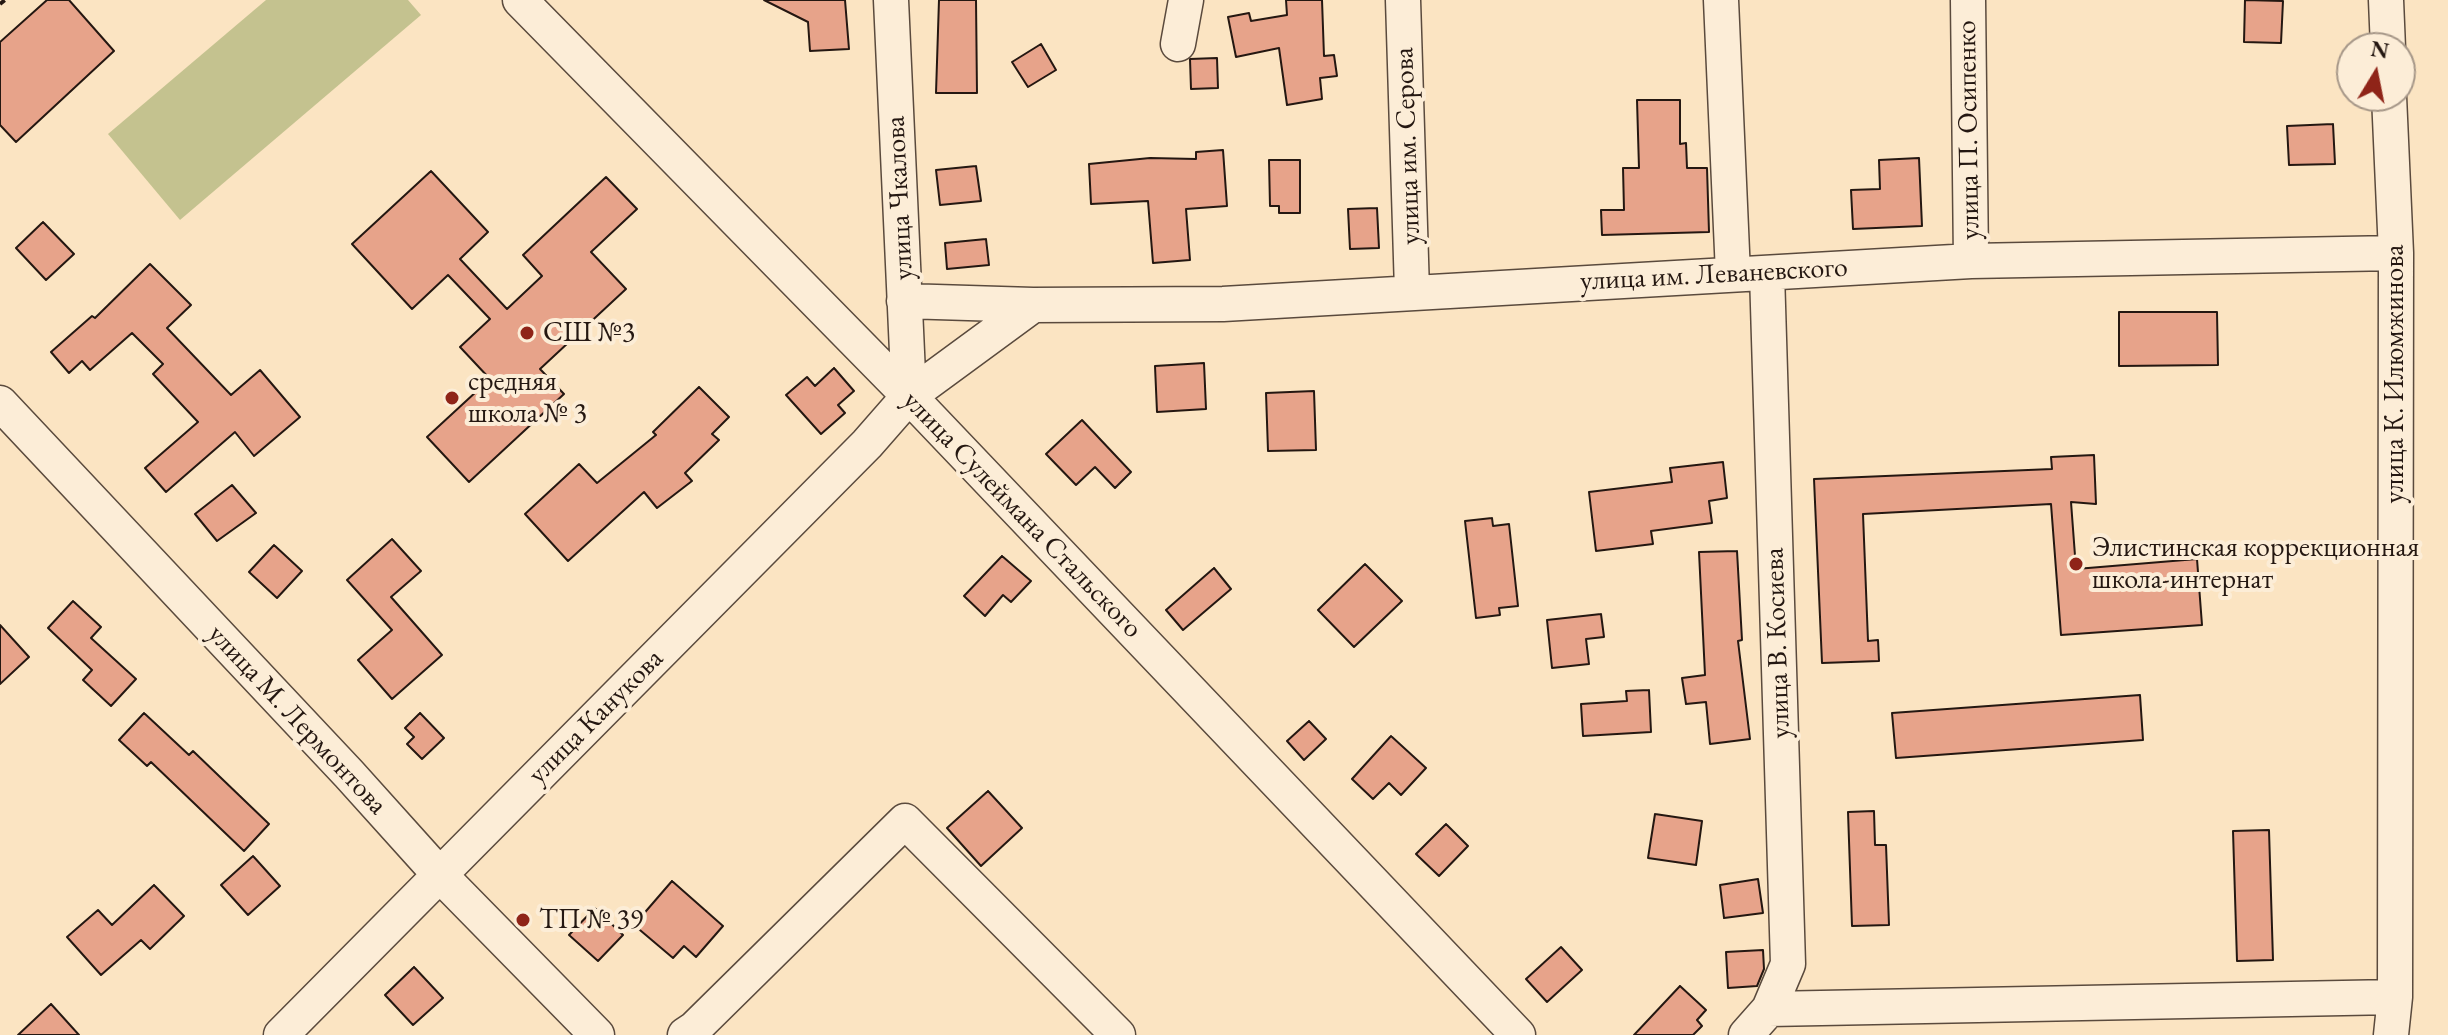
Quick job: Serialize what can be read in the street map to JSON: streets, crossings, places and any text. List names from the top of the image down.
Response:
{
  "streets": {
    "street": [
      "улица П. Осипенко",
      "улица им. Серова",
      "улица Чкалова",
      "улица им. Леваневского",
      "улица К. Илюмжинова",
      "улица Сулеймана Стальского",
      "улица В. Косиева",
      "улица Канукова",
      "улица М. Лермонтова"
    ]
  },
  "crossings": [
    ["улица П. Осипенко", "улица им. Леваневского"],
    ["улица им. Серова", "улица им. Леваневского"],
    ["улица Чкалова", "улица им. Леваневского"],
    ["улица Чкалова", "улица Сулеймана Стальского"],
    ["улица Чкалова", "улица Канукова"],
    ["улица им. Леваневского", "улица К. Илюмжинова"],
    ["улица им. Леваневского", "улица В. Косиева"],
    ["улица Сулеймана Стальского", "улица Канукова"],
    ["улица Канукова", "улица М. Лермонтова"]
  ],
  "places": [
    "СШ №3",
    "средняя школа № 3",
    "Элистинская коррекционная школа-интернат",
    "ТП № 39"
  ],
  "north": "top"
}
